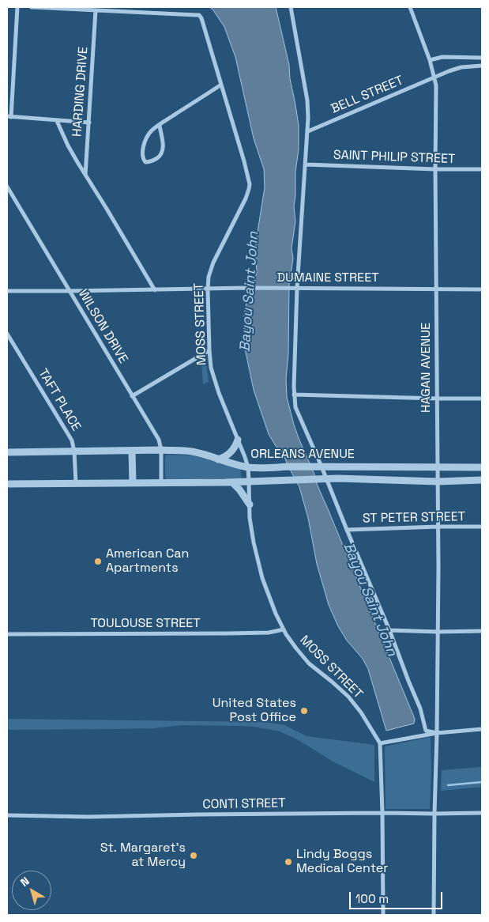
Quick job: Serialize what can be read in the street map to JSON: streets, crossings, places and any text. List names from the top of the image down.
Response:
{
  "streets": {
    "street": [
      "HARDING DRIVE",
      "BELL STREET",
      "SAINT PHILIP STREET",
      "DUMAINE STREET",
      "MOSS STREET",
      "WILSON DRIVE",
      "HAGAN AVENUE",
      "TAFT PLACE",
      "ORLEANS AVENUE",
      "ST PETER STREET",
      "TOULOUSE STREET",
      "CONTI STREET"
    ]
  },
  "crossings": [
    ["HARDING DRIVE", "DUMAINE STREET"],
    ["HARDING DRIVE", "MOSS STREET"],
    ["BELL STREET", "HAGAN AVENUE"],
    ["SAINT PHILIP STREET", "HAGAN AVENUE"],
    ["DUMAINE STREET", "MOSS STREET"],
    ["DUMAINE STREET", "WILSON DRIVE"],
    ["DUMAINE STREET", "HAGAN AVENUE"],
    ["MOSS STREET", "ORLEANS AVENUE"],
    ["MOSS STREET", "TOULOUSE STREET"],
    ["WILSON DRIVE", "ORLEANS AVENUE"],
    ["HAGAN AVENUE", "ORLEANS AVENUE"],
    ["HAGAN AVENUE", "ST PETER STREET"],
    ["HAGAN AVENUE", "CONTI STREET"],
    ["TAFT PLACE", "ORLEANS AVENUE"]
  ],
  "water": ["Bayou Saint John"],
  "places": [
    "American Can Apartments",
    "United States Post Office",
    "St. Margaret's at Mercy",
    "Lindy Boggs Medical Center"
  ],
  "scale_bar": "100 m",
  "north": "top left"
}
